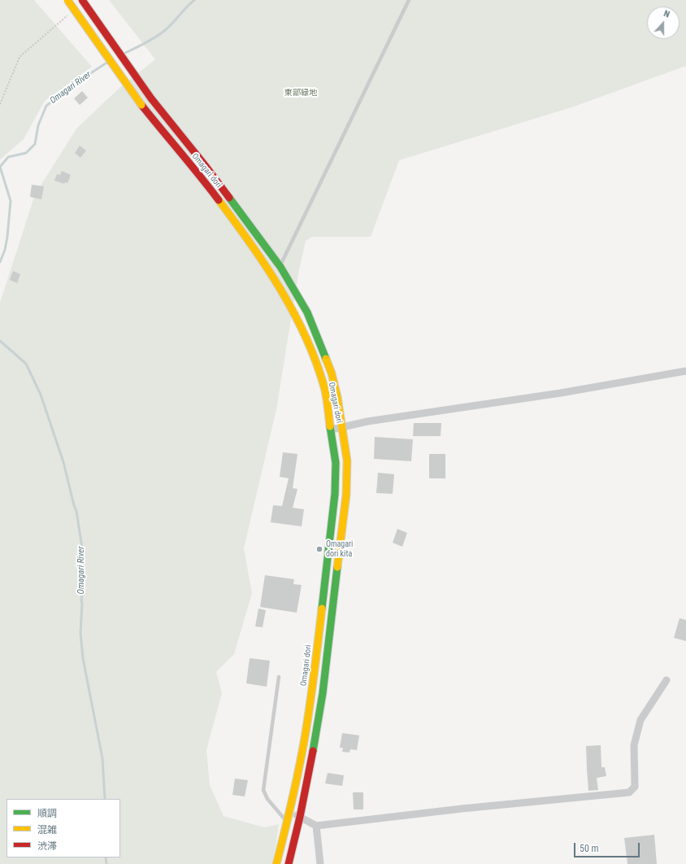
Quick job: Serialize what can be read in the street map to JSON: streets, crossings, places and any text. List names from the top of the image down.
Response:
{
  "streets": {
    "street": ["Omagari dori"]
  },
  "water": ["Omagari River"],
  "parks": ["東部緑地"],
  "places": ["Omagari dori kita"],
  "legend": ["順調", "混雑", "渋滞"],
  "scale_bar": "50 m",
  "north": "top"
}
